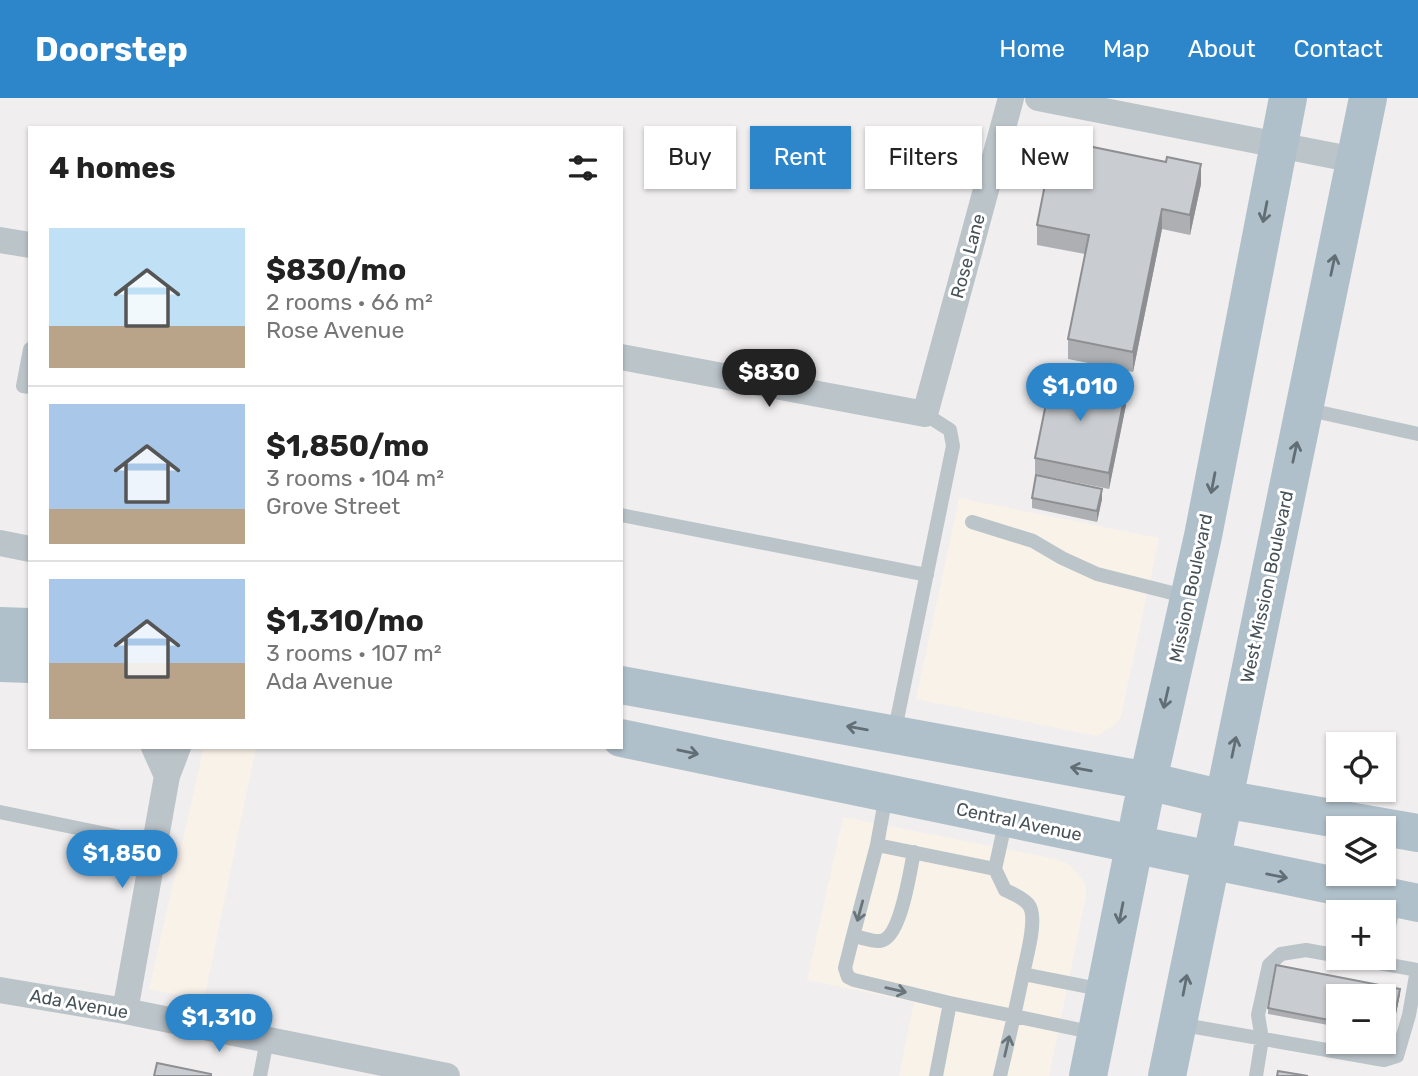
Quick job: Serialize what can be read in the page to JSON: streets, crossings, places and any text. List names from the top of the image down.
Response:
{
  "streets": {
    "main road": ["West Mission Boulevard", "Mission Boulevard", "Central Avenue"],
    "street": ["Rose Lane", "Ada Avenue"]
  },
  "crossings": [
    ["West Mission Boulevard", "Central Avenue"],
    ["Mission Boulevard", "Central Avenue"]
  ],
  "one_way": ["West Mission Boulevard", "Mission Boulevard"],
  "page": {
    "header": "Doorstep",
    "nav": [
      "Home",
      "Map",
      "About",
      "Contact"
    ],
    "chip": [
      "Buy",
      "Rent",
      "Filters",
      "New"
    ],
    "heading": "4 homes",
    "list": [
      {
        "name": "$830/mo",
        "note": "2 rooms · 66 m² · Rose Avenue"
      },
      {
        "name": "$1,850/mo",
        "note": "3 rooms · 104 m² · Grove Street"
      },
      {
        "name": "$1,310/mo",
        "note": "3 rooms · 107 m² · Ada Avenue"
      }
    ],
    "price": [
      "$830",
      "$1,010",
      "$1,850",
      "$1,310"
    ],
    "map_buttons": ["+", "−"]
  }
}
